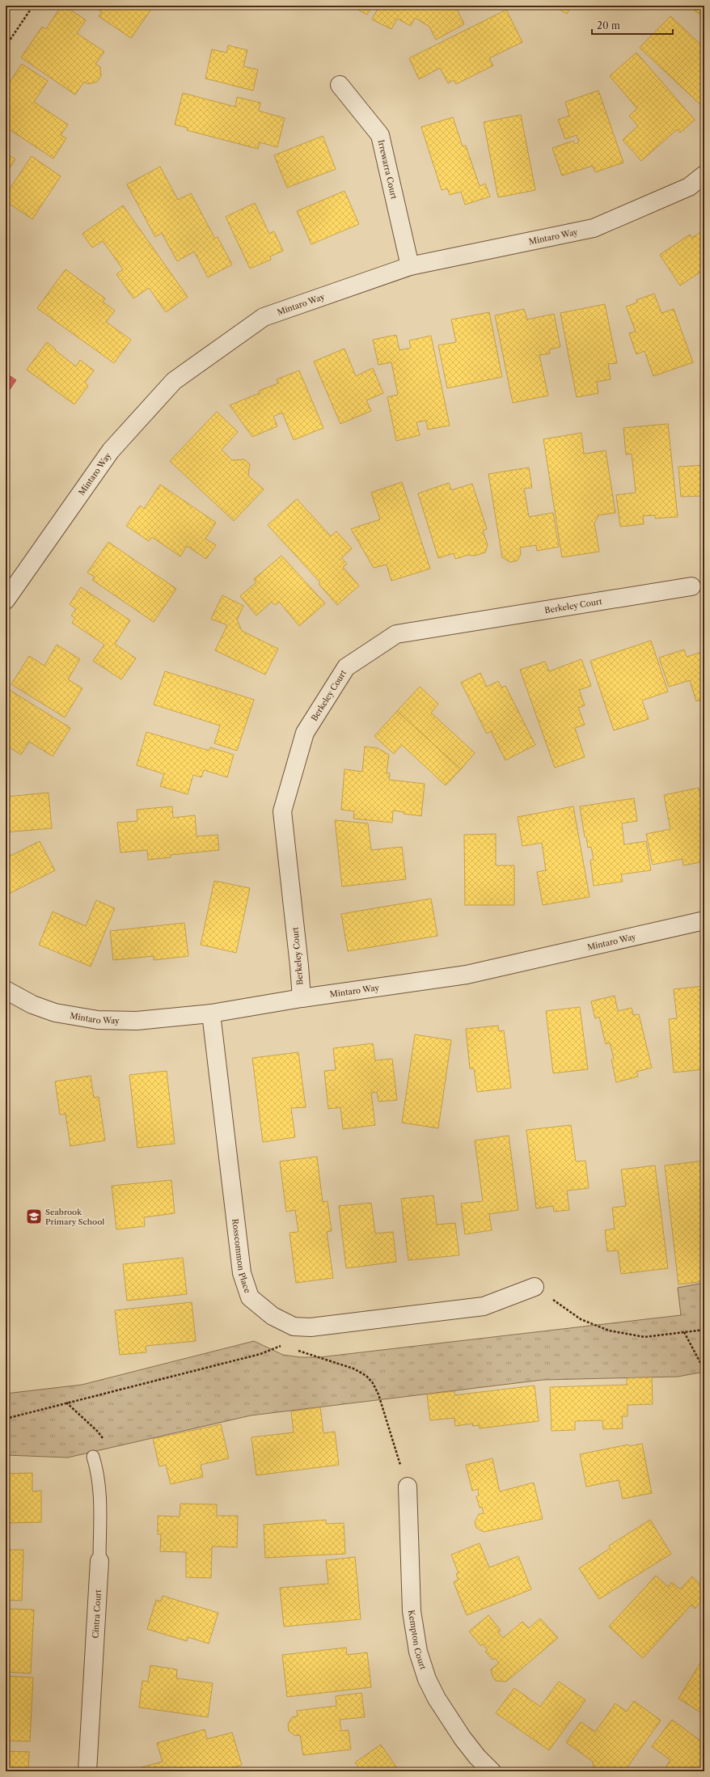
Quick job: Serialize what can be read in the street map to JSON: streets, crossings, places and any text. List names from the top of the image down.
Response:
{
  "streets": {
    "street": [
      "Irrewarra Court",
      "Mintaro Way",
      "Berkeley Court",
      "Rosscommon Place",
      "Cintra Court",
      "Kempton Court"
    ]
  },
  "crossings": [
    ["Irrewarra Court", "Mintaro Way"],
    ["Mintaro Way", "Berkeley Court"],
    ["Mintaro Way", "Rosscommon Place"]
  ],
  "places": {
    "school or university": ["Seabrook Primary School"]
  },
  "scale_bar": "20 m"
}
